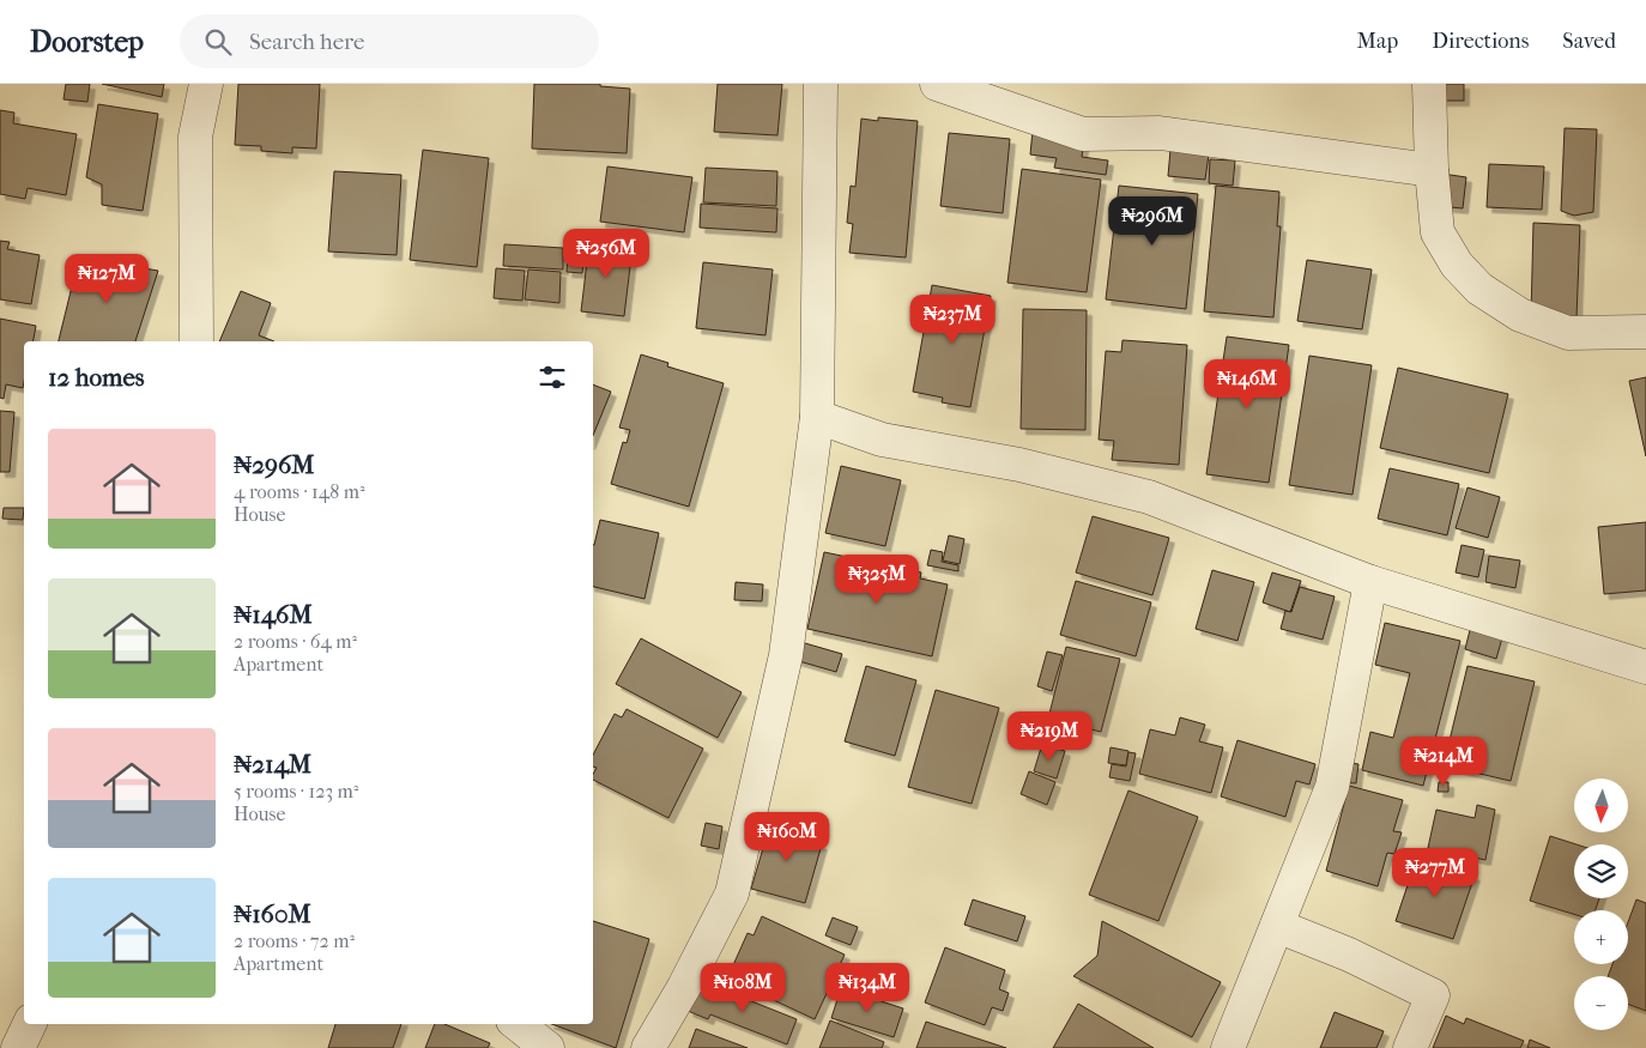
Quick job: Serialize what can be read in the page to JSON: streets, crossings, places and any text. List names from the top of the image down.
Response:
{
  "north": "bottom",
  "page": {
    "header": "Doorstep",
    "search": "Search here",
    "nav": ["Map", "Directions", "Saved"],
    "price": [
      "₦296M",
      "₦256M",
      "₦127M",
      "₦237M",
      "₦146M",
      "₦325M",
      "₦219M",
      "₦214M",
      "₦160M",
      "₦277M",
      "₦108M",
      "₦134M"
    ],
    "heading": "12 homes",
    "list": [
      {
        "name": "₦296M",
        "note": "4 rooms · 148 m² · House"
      },
      {
        "name": "₦146M",
        "note": "2 rooms · 64 m² · Apartment"
      },
      {
        "name": "₦214M",
        "note": "5 rooms · 123 m² · House"
      },
      {
        "name": "₦160M",
        "note": "2 rooms · 72 m² · Apartment"
      }
    ],
    "map_buttons": ["+", "−"]
  }
}
